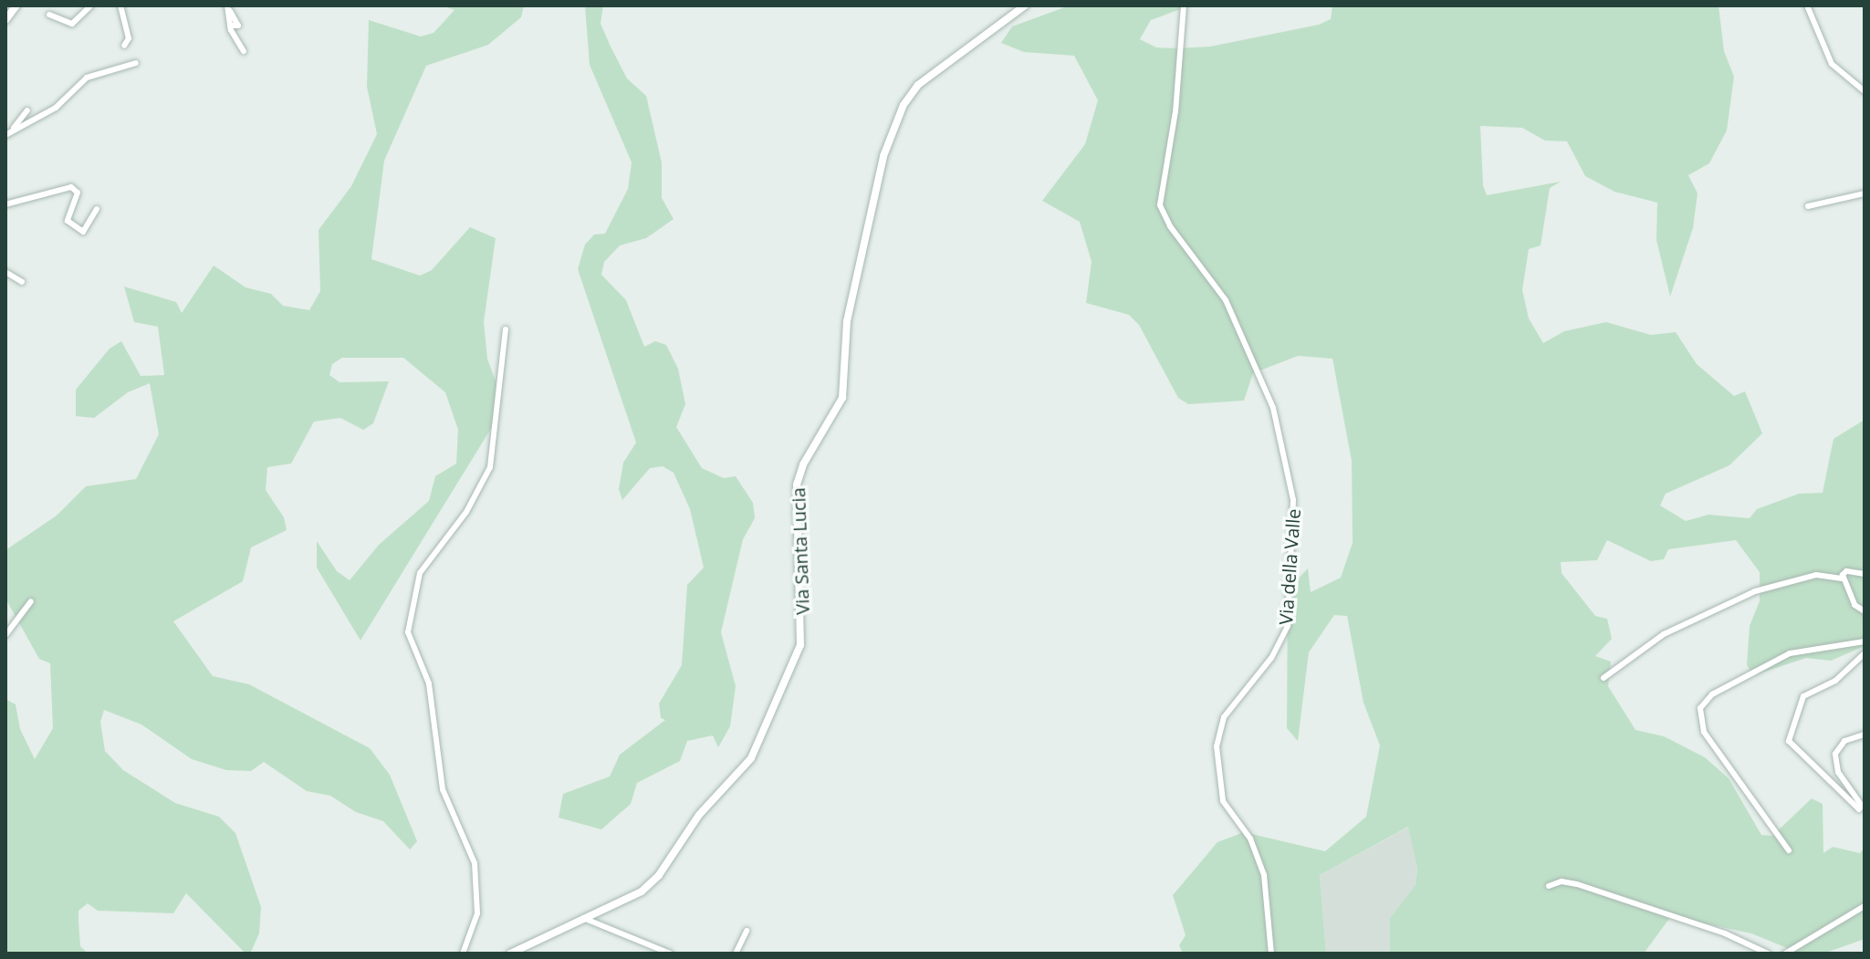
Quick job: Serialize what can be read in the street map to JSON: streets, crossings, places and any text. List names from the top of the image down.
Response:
{
  "streets": {
    "street": ["Via Santa Lucia", "Via della Valle"]
  }
}
